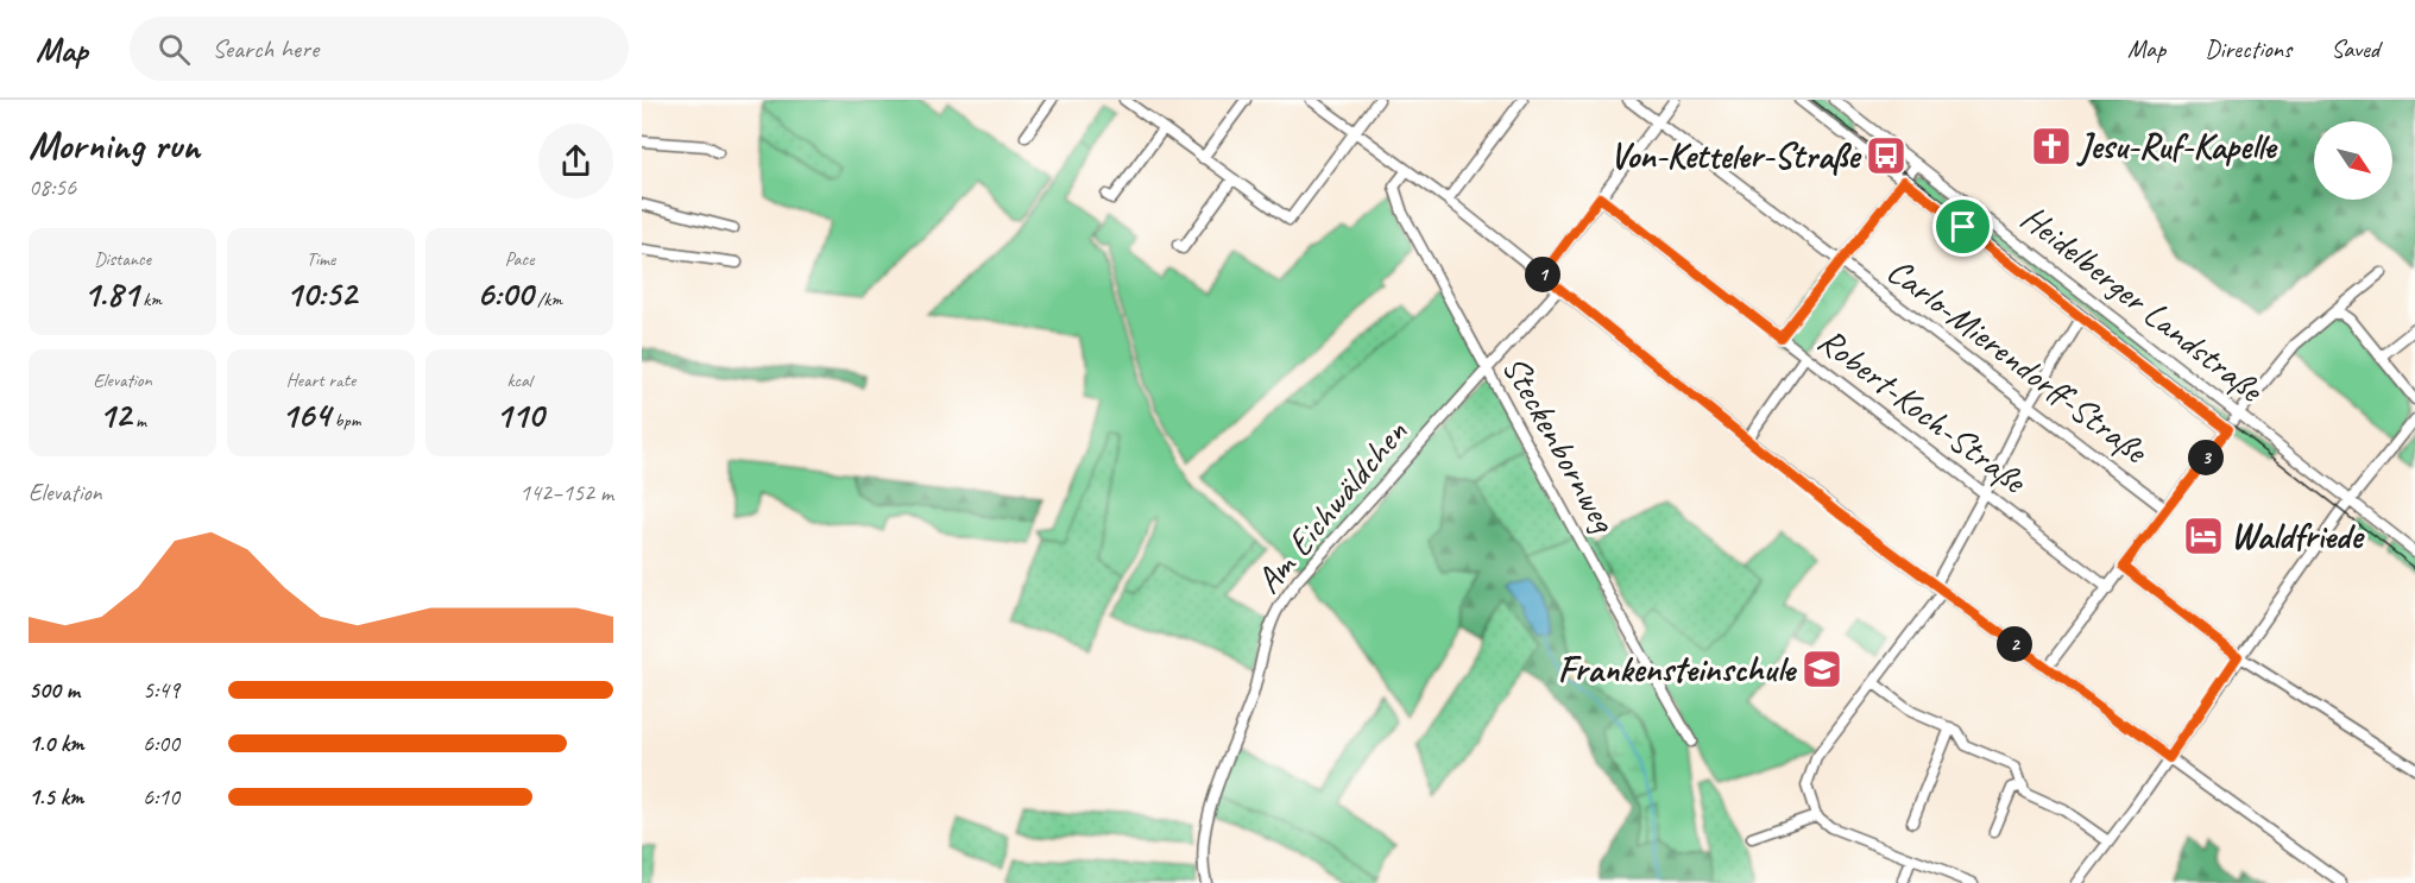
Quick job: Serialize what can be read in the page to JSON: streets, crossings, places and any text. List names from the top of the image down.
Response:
{
  "streets": {
    "street": [
      "Heidelberger Landstraße",
      "Carlo-Mierendorff-Straße",
      "Robert-Koch-Straße",
      "Steckenbornweg",
      "Am Eichwäldchen"
    ]
  },
  "crossings": [
    ["Steckenbornweg", "Am Eichwäldchen"]
  ],
  "places": {
    "church": ["Jesu-Ruf-Kapelle"],
    "bus stop": ["Von-Ketteler-Straße"],
    "hotel": ["Waldfriede"],
    "school or university": ["Frankensteinschule"]
  },
  "north": "bottom right",
  "page": {
    "header": "Map",
    "search": "Search here",
    "nav": ["Map", "Directions", "Saved"],
    "heading": ["Morning run", "08:56"],
    "stats": [
      ["Distance", "1.81 km"],
      ["Time", "10:52"],
      ["Pace", "6:00 /km"],
      ["Elevation", "12 m"],
      ["Heart rate", "164 bpm"],
      ["kcal", "110"]
    ],
    "pins": ["1", "3", "2"],
    "chart": ["Elevation", "142–152 m"],
    "list": [
      {
        "name": "500 m",
        "note": "5:49"
      },
      {
        "name": "1.0 km",
        "note": "6:00"
      },
      {
        "name": "1.5 km",
        "note": "6:10"
      }
    ]
  }
}
